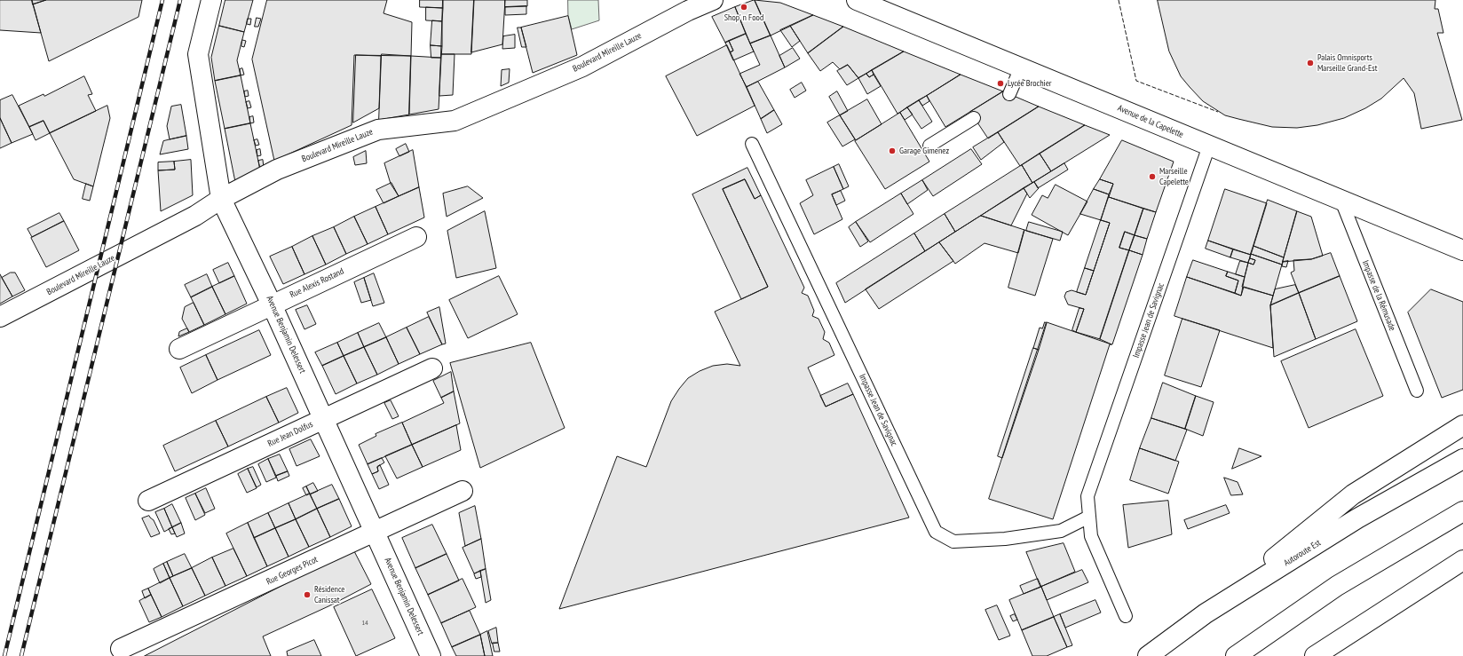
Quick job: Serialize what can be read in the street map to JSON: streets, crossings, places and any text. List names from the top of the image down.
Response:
{
  "streets": {
    "main road": [
      "Boulevard Mireille Lauze",
      "Avenue de la Capelette",
      "Rue Alexis Rostand",
      "Avenue Benjamin Delessert",
      "Rue Jean Dolfus",
      "Autoroute Est",
      "Rue Georges Picot"
    ],
    "lane": ["Impasse de la Rémusade", "Impasse Jean de Savignac"]
  },
  "crossings": [
    ["Boulevard Mireille Lauze", "Avenue Benjamin Delessert"],
    ["Avenue de la Capelette", "Impasse de la Rémusade"],
    ["Avenue de la Capelette", "Impasse Jean de Savignac"],
    ["Rue Alexis Rostand", "Avenue Benjamin Delessert"],
    ["Avenue Benjamin Delessert", "Rue Jean Dolfus"],
    ["Avenue Benjamin Delessert", "Rue Georges Picot"]
  ],
  "places": [
    "Shop' n Food",
    "Palais Omnisports Marseille Grand-Est",
    "Lycée Brochier",
    "Garage Gimenez",
    "Marseille Capelette",
    "Résidence Canissat"
  ],
  "house_numbers": ["14"]
}
